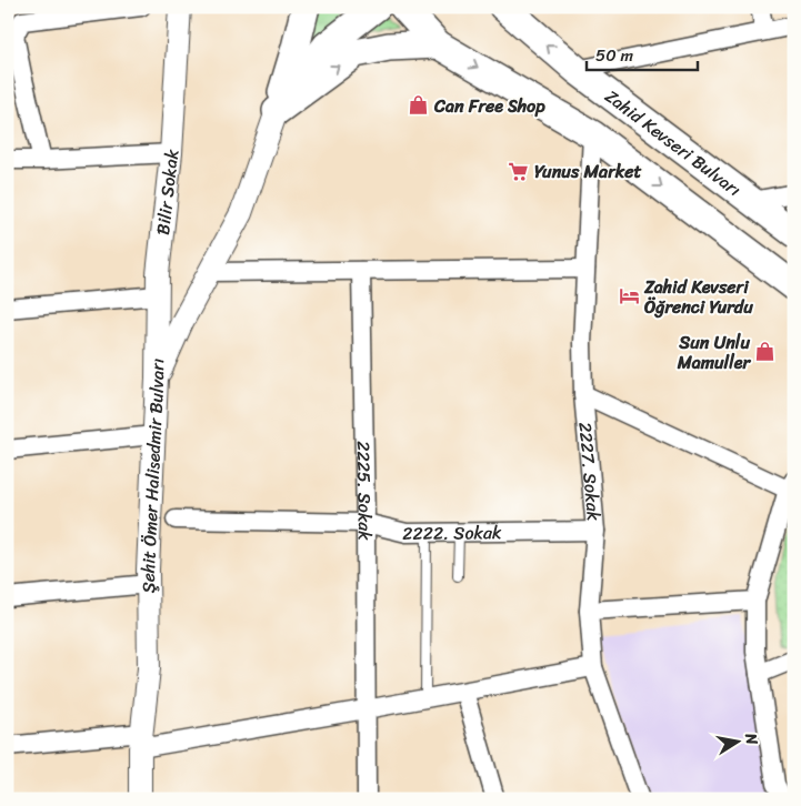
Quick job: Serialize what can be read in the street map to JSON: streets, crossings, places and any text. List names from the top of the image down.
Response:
{
  "streets": {
    "main road": ["Zahid Kevseri Bulvarı"],
    "street": [
      "Bilir Sokak",
      "2227. Sokak",
      "Şehit Ömer Halisedmir Bulvarı",
      "2225. Sokak",
      "2222. Sokak"
    ]
  },
  "crossings": [
    ["Bilir Sokak", "Şehit Ömer Halisedmir Bulvarı"],
    ["2227. Sokak", "2222. Sokak"],
    ["2225. Sokak", "2222. Sokak"]
  ],
  "places": {
    "shop": ["Can Free Shop", "Sun Unlu Mamuller"],
    "supermarket": ["Yunus Market"],
    "hotel": ["Zahid Kevseri Öğrenci Yurdu"]
  },
  "scale_bar": "50 m",
  "north": "right"
}
